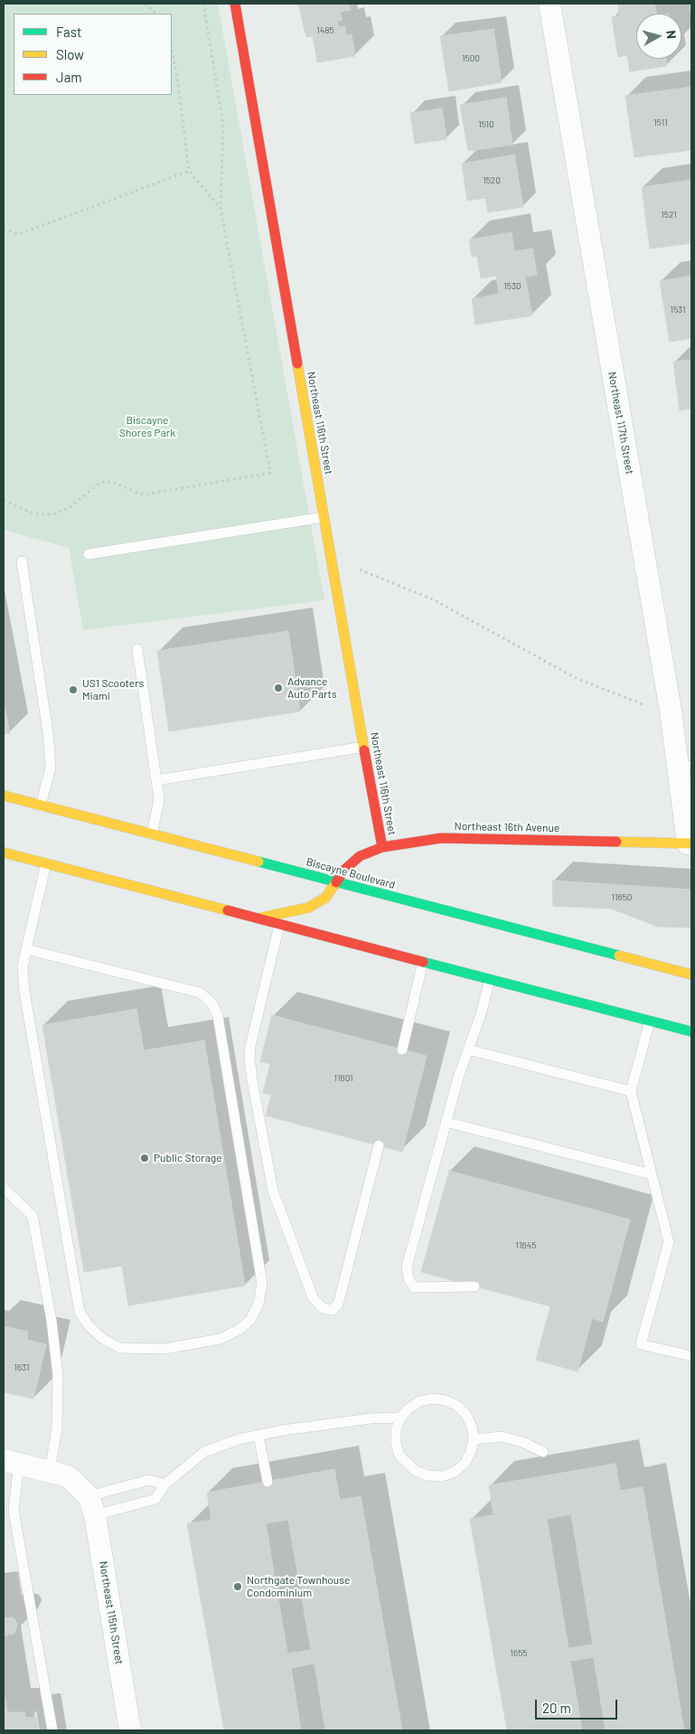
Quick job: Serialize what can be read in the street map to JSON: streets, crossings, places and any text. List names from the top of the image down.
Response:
{
  "streets": {
    "main road": ["Northeast 116th Street", "Northeast 16th Avenue", "Biscayne Boulevard"],
    "street": ["Northeast 117th Street", "Northeast 115th Street"]
  },
  "crossings": [
    ["Northeast 116th Street", "Northeast 16th Avenue"],
    ["Northeast 117th Street", "Northeast 16th Avenue"],
    ["Northeast 16th Avenue", "Biscayne Boulevard"]
  ],
  "parks": ["Biscayne Shores Park"],
  "places": [
    "Advance Auto Parts",
    "US1 Scooters Miami",
    "Public Storage",
    "Northgate Townhouse Condominium"
  ],
  "house_numbers": [
    "1485",
    "1500",
    "1511",
    "1510",
    "1520",
    "1521",
    "1530",
    "1531",
    "11650",
    "11601",
    "11645",
    "1631",
    "1655"
  ],
  "legend": ["Fast", "Slow", "Jam"],
  "scale_bar": "20 m",
  "north": "right"
}
